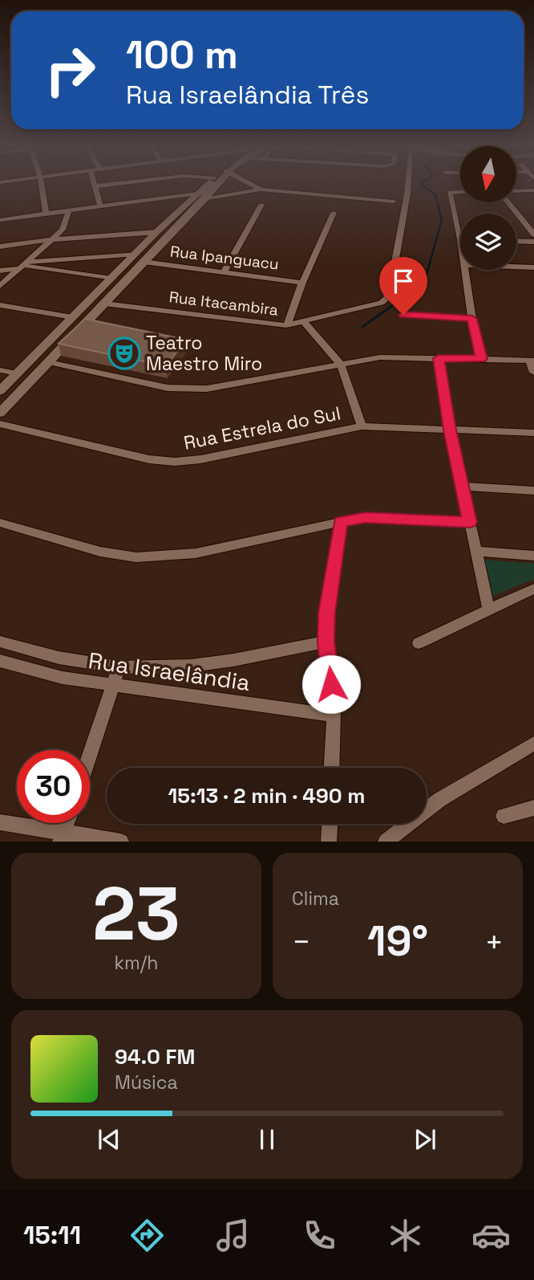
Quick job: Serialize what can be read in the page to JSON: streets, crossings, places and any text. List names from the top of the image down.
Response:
{
  "streets": {
    "street": [
      "Rua Ipanguacu",
      "Rua Itacambira",
      "Rua Estrela do Sul",
      "Rua Israelândia"
    ]
  },
  "places": {
    "theatre": ["Teatro Maestro Miro"]
  },
  "north": "bottom",
  "page": {
    "turn": ["100 m", "Rua Israelândia Três"],
    "limit": "30",
    "trip": "15:13 · 2 min · 490 m",
    "tile": [
      ["23", "km/h"],
      "Clima"
    ],
    "heat": ["−", "19°", "+"],
    "song": ["94.0 FM", "Música"],
    "tabs": "15:11"
  }
}
